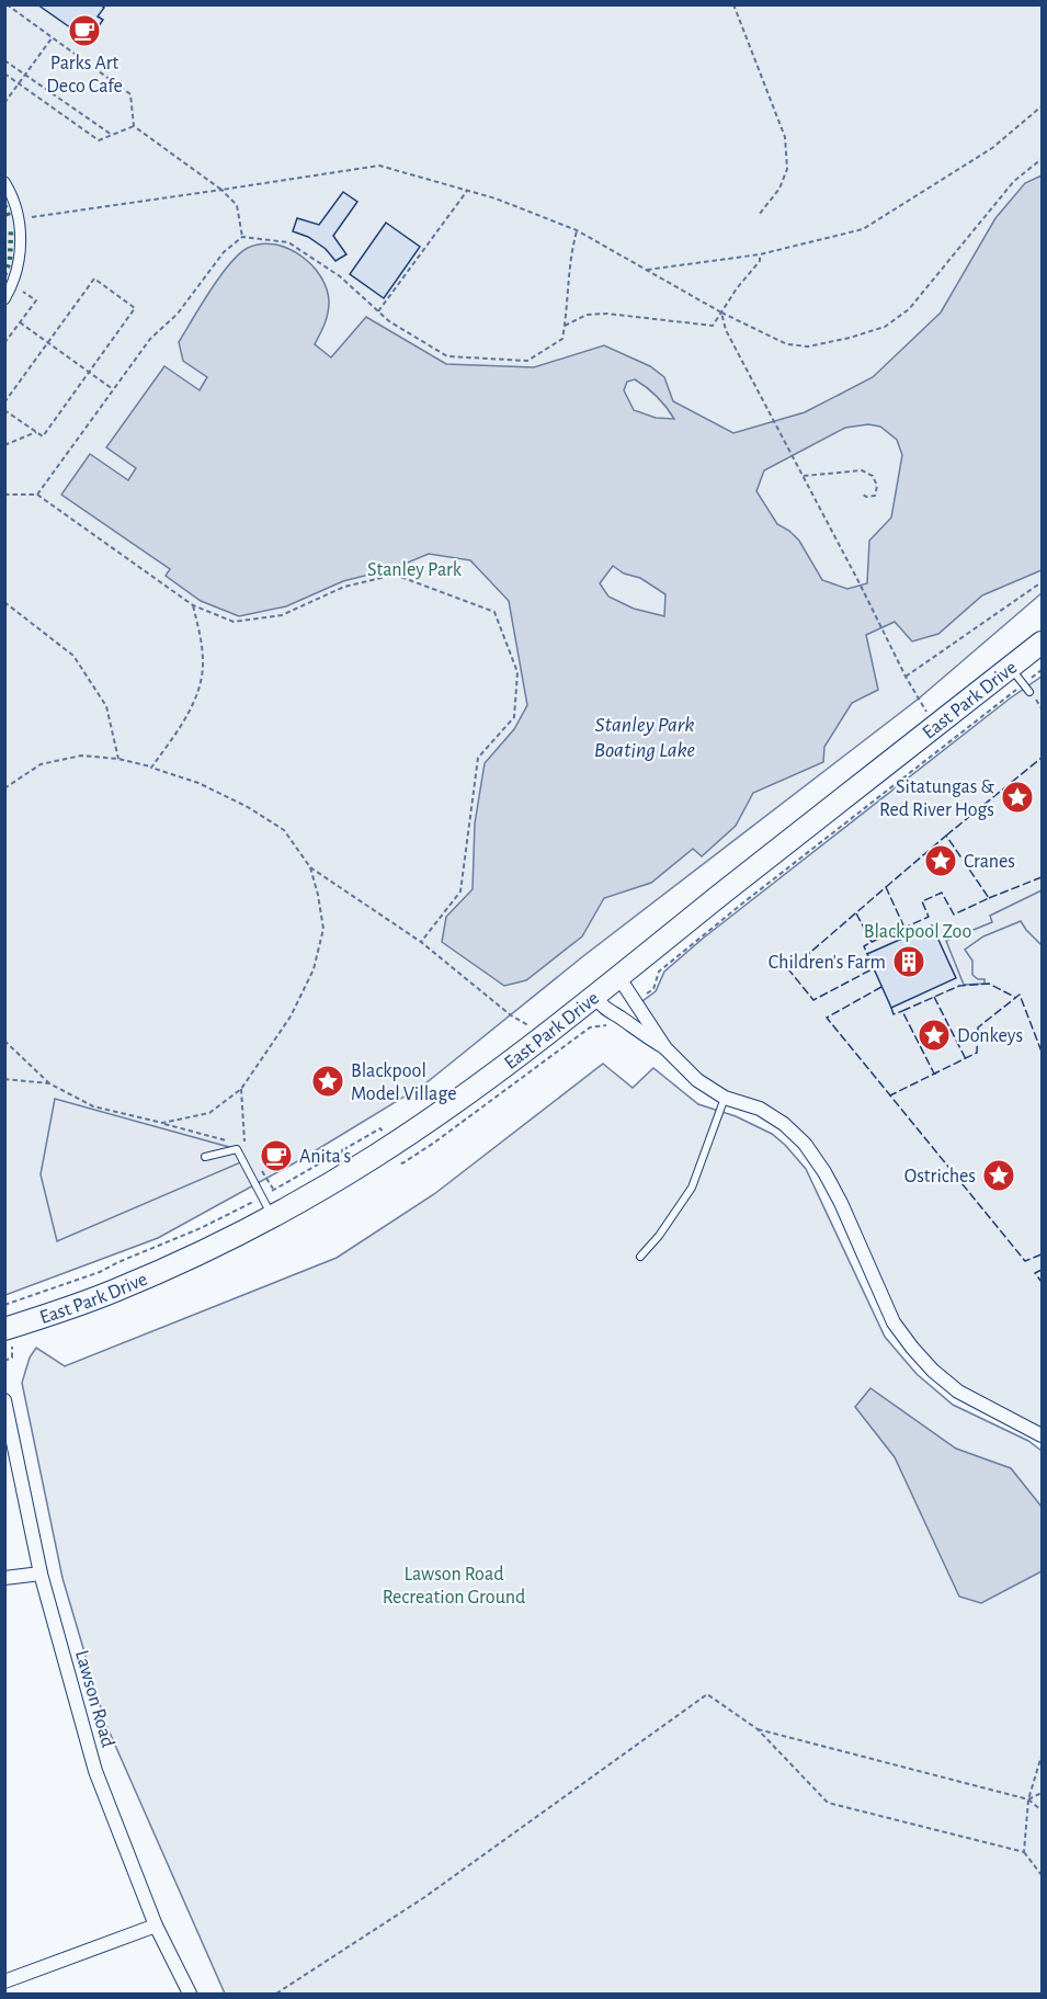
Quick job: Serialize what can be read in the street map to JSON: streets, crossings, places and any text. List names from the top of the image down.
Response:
{
  "streets": {
    "main road": ["East Park Drive"],
    "street": ["Lawson Road"]
  },
  "water": ["Stanley Park Boating Lake"],
  "parks": ["Stanley Park", "Blackpool Zoo", "Lawson Road Recreation Ground"],
  "places": {
    "cafe": ["Parks Art Deco Cafe", "Anita's"],
    "place": [
      "Sitatungas & Red River Hogs",
      "Cranes",
      "Donkeys",
      "Blackpool Model Village",
      "Ostriches"
    ],
    "building": ["Children's Farm"]
  }
}
